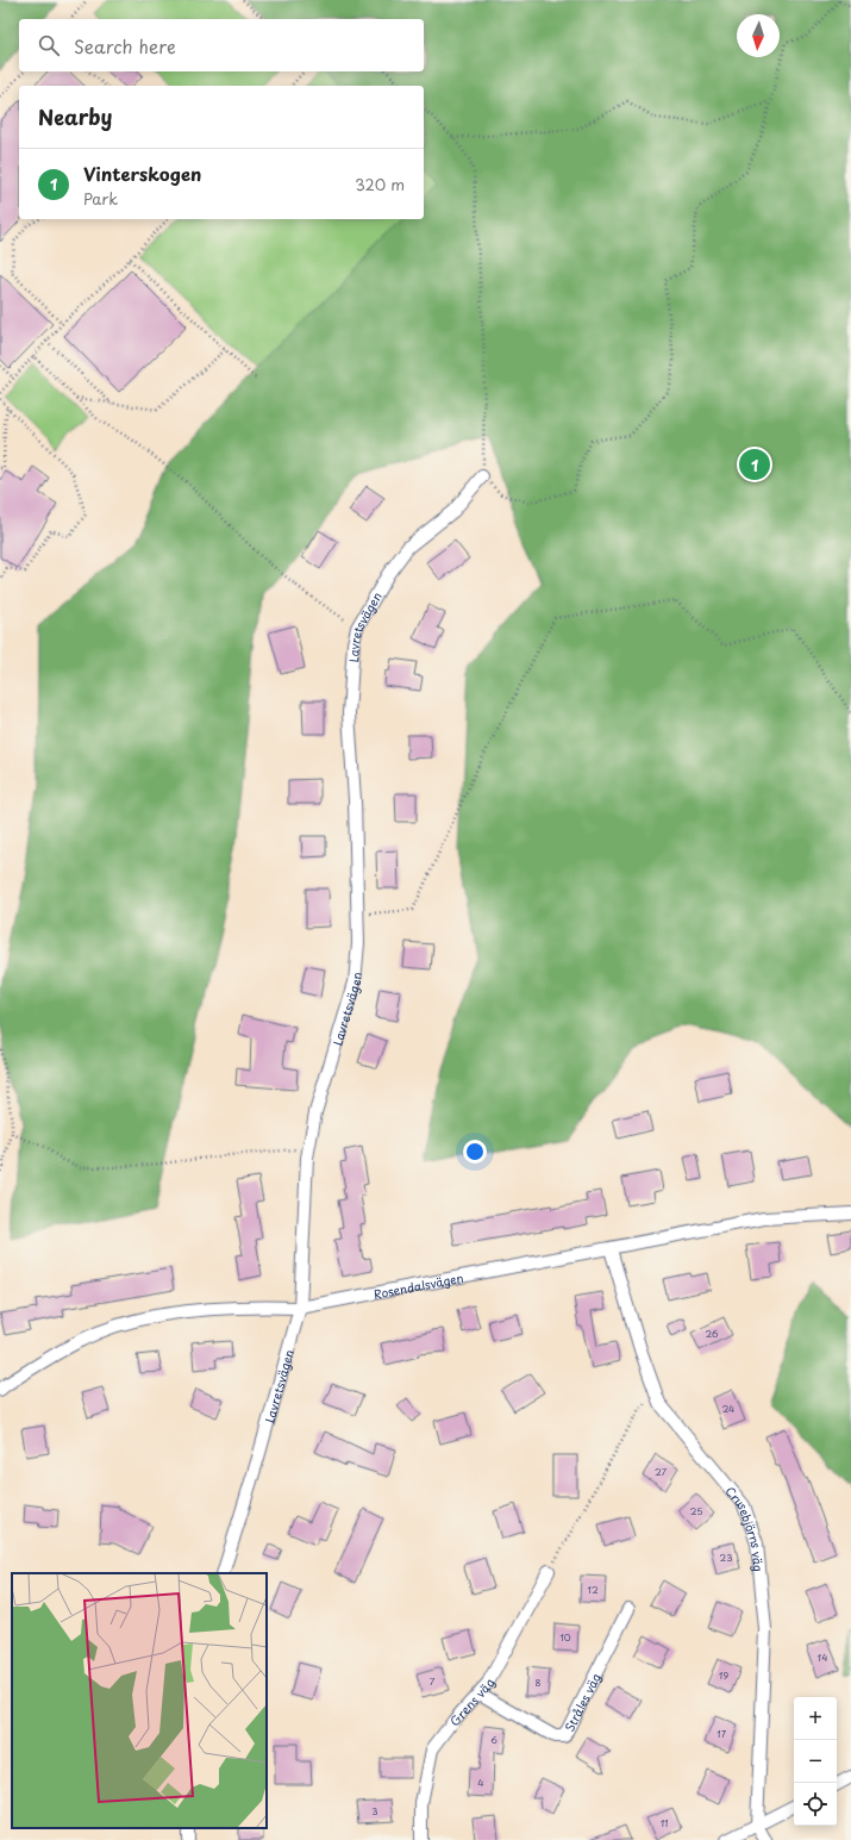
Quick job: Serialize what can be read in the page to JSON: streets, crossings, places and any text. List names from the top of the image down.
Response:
{
  "streets": {
    "street": [
      "Lavretsvägen",
      "Rosendalsvägen",
      "Crusebjörns väg",
      "Grens väg",
      "Stråles väg"
    ]
  },
  "crossings": [
    ["Lavretsvägen", "Rosendalsvägen"],
    ["Rosendalsvägen", "Crusebjörns väg"],
    ["Grens väg", "Stråles väg"]
  ],
  "house_numbers": [
    "26",
    "24",
    "27",
    "25",
    "23",
    "12",
    "10",
    "14",
    "19",
    "7",
    "8",
    "17",
    "6",
    "4",
    "3",
    "11"
  ],
  "north": "bottom",
  "page": {
    "search": "Search here",
    "heading": "Nearby",
    "list": [
      {
        "mark": "1",
        "name": "Vinterskogen",
        "note": "Park",
        "value": "320 m"
      }
    ],
    "pins": "1",
    "map_buttons": ["+", "−"]
  }
}
